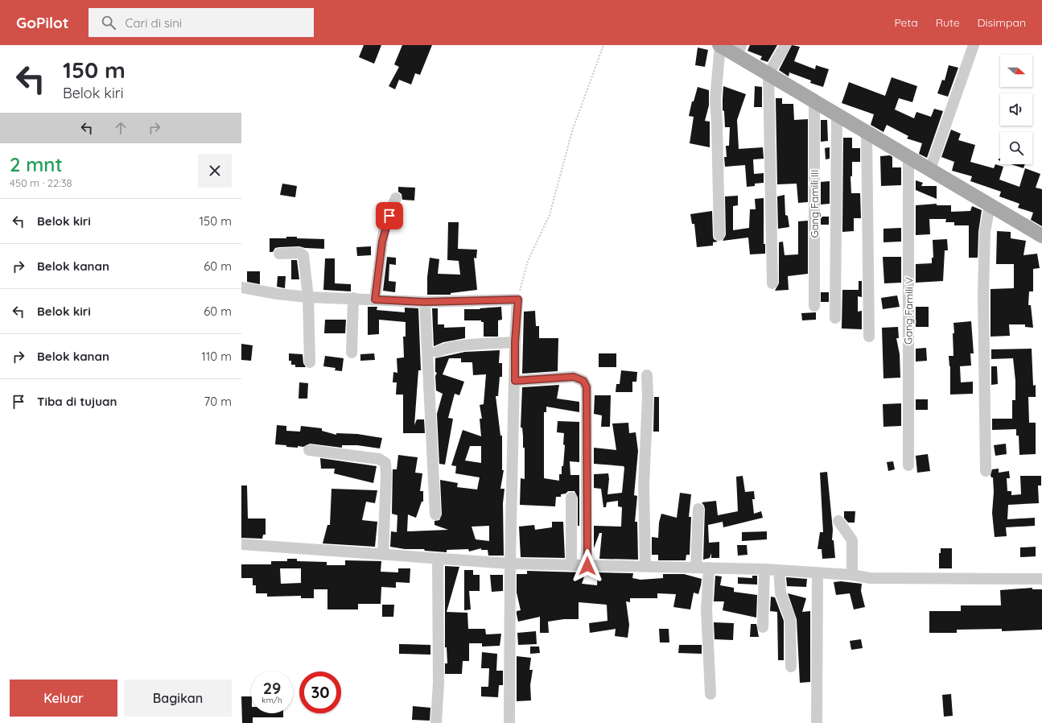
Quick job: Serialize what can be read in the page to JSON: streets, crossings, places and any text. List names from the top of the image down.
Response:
{
  "streets": {
    "street": ["Gang Famili III", "Gang Famili V"]
  },
  "north": "right",
  "page": {
    "header": "GoPilot",
    "search": "Cari di sini",
    "nav": ["Peta", "Rute", "Disimpan"],
    "turn": ["150 m", "Belok kiri"],
    "heading": ["2 mnt", "450 m · 22:38"],
    "list": [
      {
        "name": "Belok kiri",
        "value": "150 m"
      },
      {
        "name": "Belok kanan",
        "value": "60 m"
      },
      {
        "name": "Belok kiri",
        "value": "60 m"
      },
      {
        "name": "Belok kanan",
        "value": "110 m"
      },
      {
        "name": "Tiba di tujuan",
        "value": "70 m"
      }
    ],
    "speed": "29 km/h",
    "limit": "30",
    "buttons": ["Keluar", "Bagikan"]
  }
}
